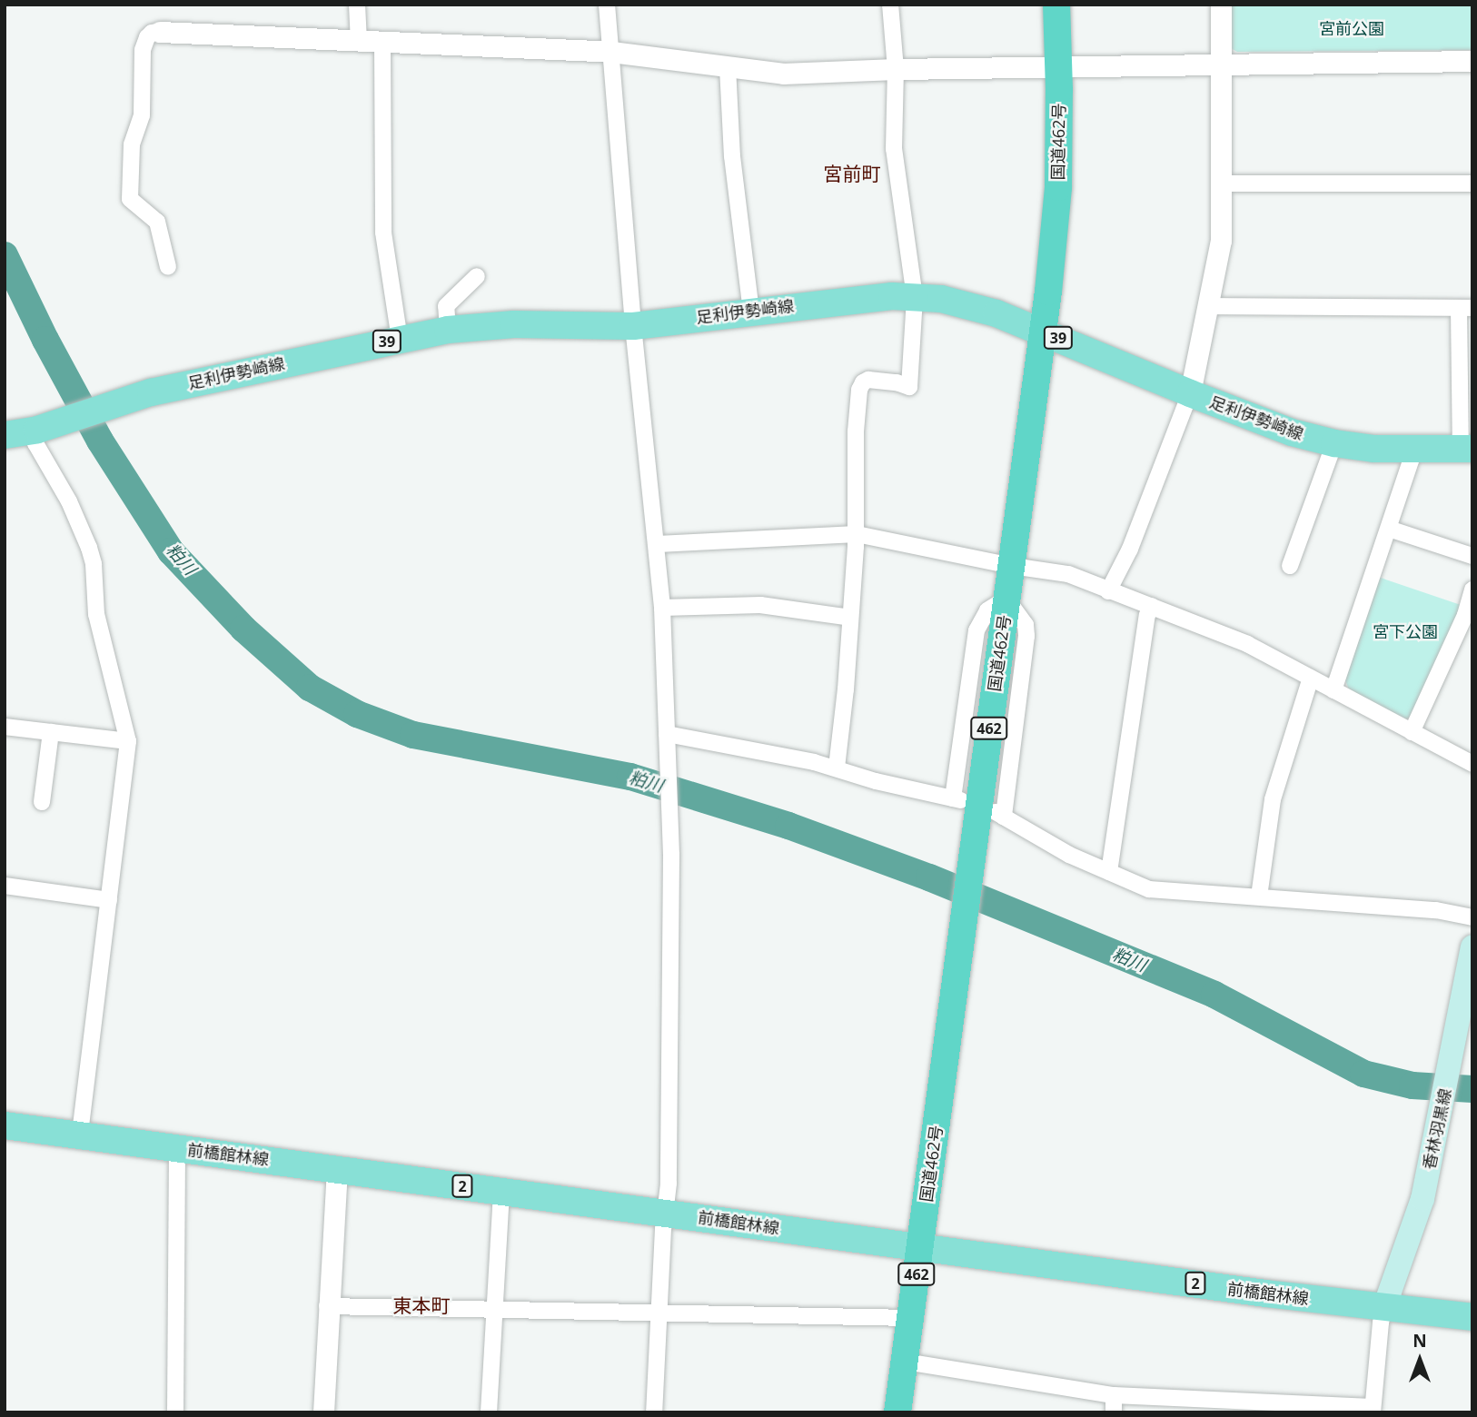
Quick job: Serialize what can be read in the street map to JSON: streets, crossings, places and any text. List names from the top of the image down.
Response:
{
  "streets": {
    "highway": ["国道462号", "462"],
    "main road": [
      "足利伊勢崎線",
      "39",
      "香林羽黒線",
      "前橋館林線",
      "2"
    ]
  },
  "crossings": [
    ["国道462号", "足利伊勢崎線"],
    ["国道462号", "前橋館林線"],
    ["香林羽黒線", "前橋館林線"]
  ],
  "districts": ["宮前町", "東本町"],
  "water": ["粕川"],
  "parks": ["宮前公園", "宮下公園"],
  "north": "top"
}
